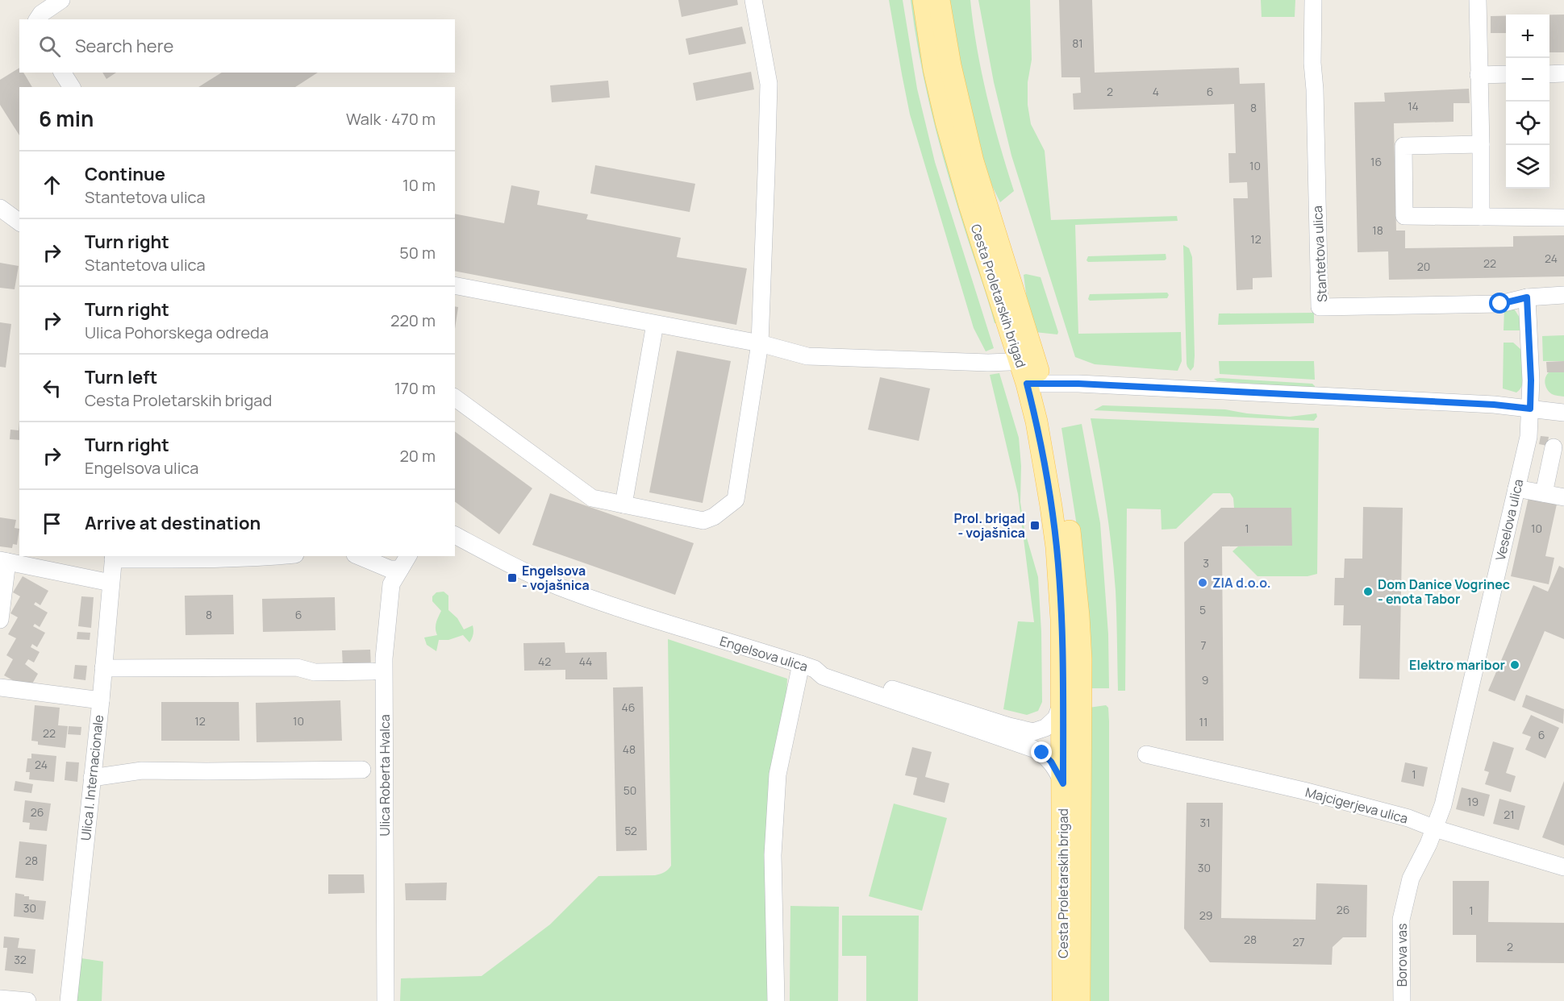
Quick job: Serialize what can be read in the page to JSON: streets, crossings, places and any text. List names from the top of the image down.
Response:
{
  "streets": {
    "main road": ["Cesta Proletarskih brigad"],
    "street": [
      "Stantetova ulica",
      "Veselova ulica",
      "Engelsova ulica",
      "Ulica Roberta Hvalca",
      "Ulica I. Internacionale",
      "Majcigerjeva ulica",
      "Borova vas"
    ]
  },
  "crossings": [
    ["Cesta Proletarskih brigad", "Engelsova ulica"],
    ["Veselova ulica", "Majcigerjeva ulica"],
    ["Veselova ulica", "Borova vas"],
    ["Majcigerjeva ulica", "Borova vas"]
  ],
  "places": {
    "transit": ["Prol. brigad - vojašnica", "Engelsova - vojašnica"],
    "other": ["ZIA d.o.o.", "Dom Danice Vogrinec - enota Tabor", "Elektro maribor"]
  },
  "house_numbers": [
    "81",
    "2",
    "4",
    "6",
    "14",
    "8",
    "16",
    "10",
    "18",
    "12",
    "24",
    "22",
    "20",
    "1",
    "10",
    "3",
    "5",
    "8",
    "6",
    "7",
    "42",
    "44",
    "9",
    "46",
    "12",
    "10",
    "11",
    "22",
    "6",
    "48",
    "24",
    "1",
    "50",
    "19",
    "26",
    "21",
    "31",
    "52",
    "28",
    "30",
    "30",
    "26",
    "1",
    "29",
    "28",
    "27",
    "2",
    "32"
  ],
  "page": {
    "map_buttons": ["+", "−"],
    "search": "Search here",
    "heading": ["6 min", "Walk · 470 m"],
    "list": [
      ["Continue", "Stantetova ulica", "10 m"],
      ["Turn right", "Stantetova ulica", "50 m"],
      ["Turn right", "Ulica Pohorskega odreda", "220 m"],
      ["Turn left", "Cesta Proletarskih brigad", "170 m"],
      ["Turn right", "Engelsova ulica", "20 m"],
      "Arrive at destination"
    ]
  }
}
